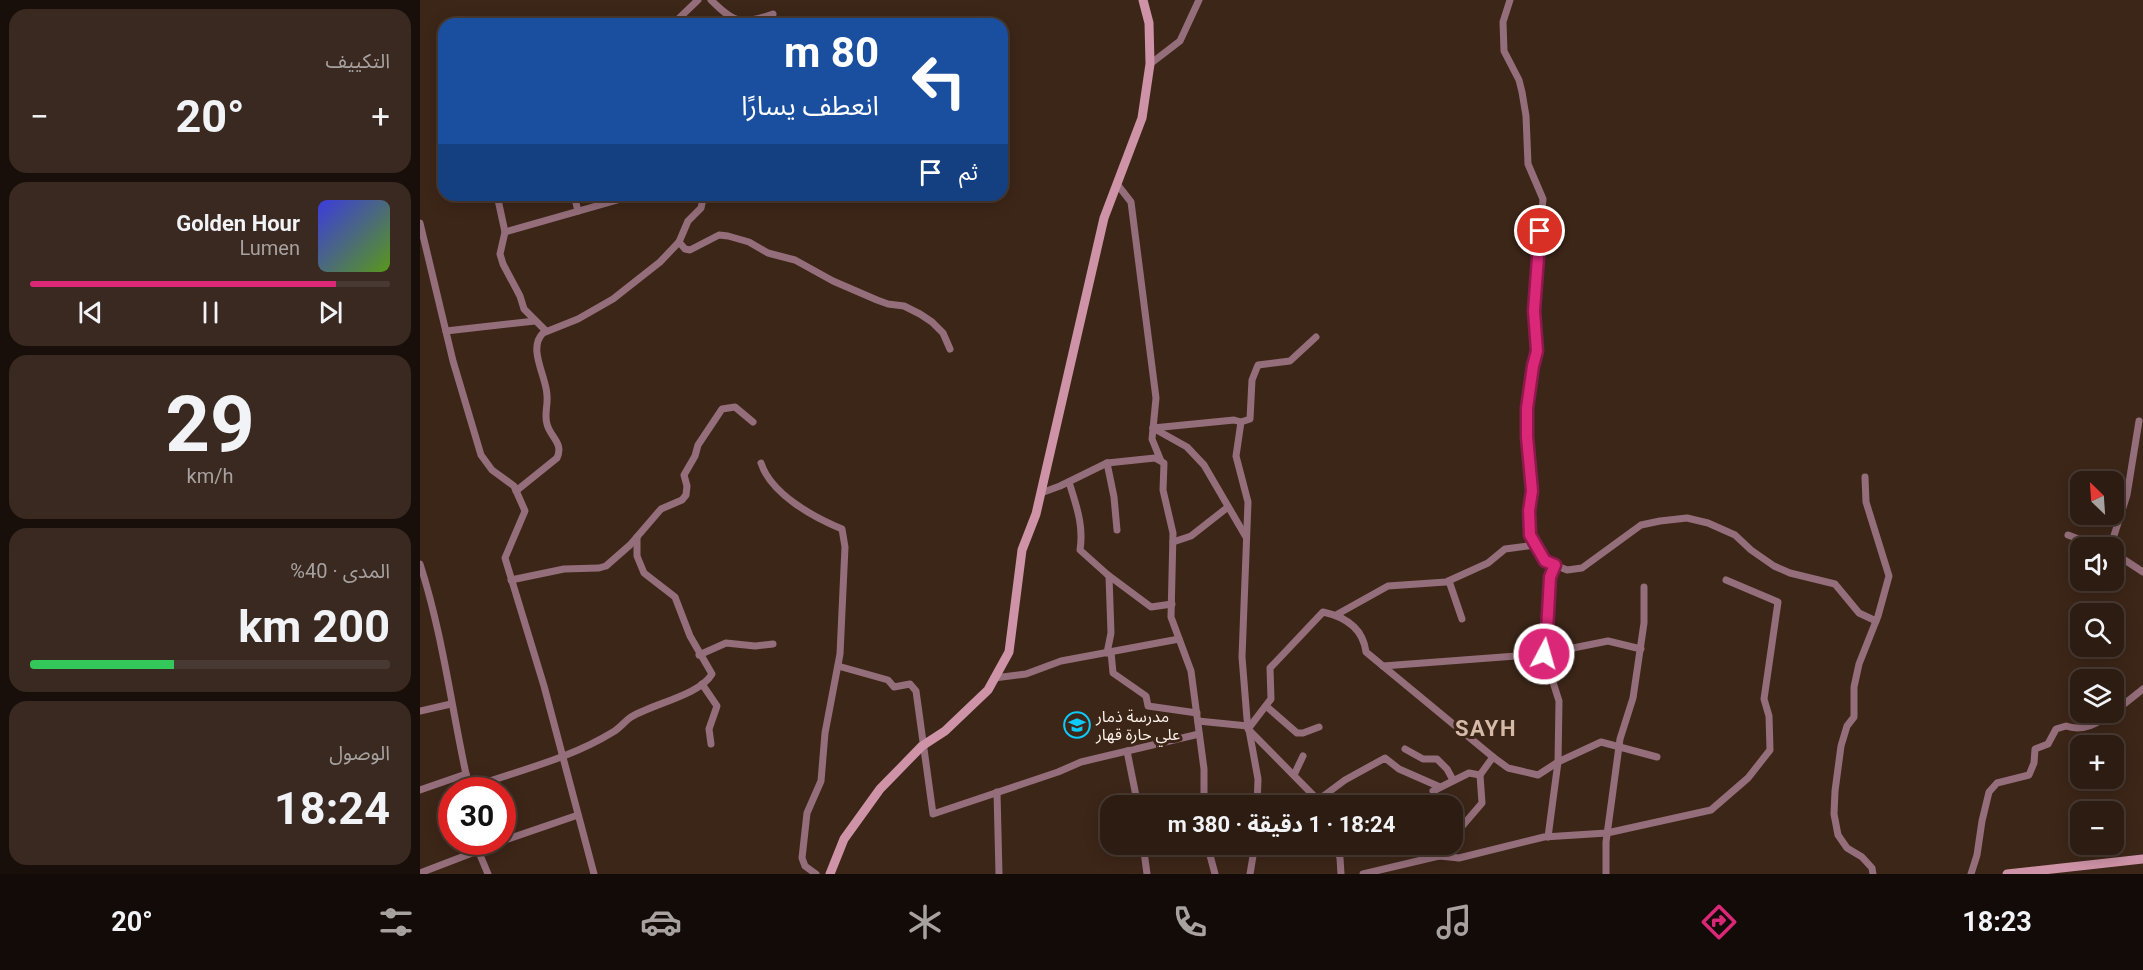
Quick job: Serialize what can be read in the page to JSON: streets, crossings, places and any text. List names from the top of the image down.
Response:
{
  "districts": ["SAYH"],
  "places": {
    "school or university": ["مدرسة ذمار علي حارة قهار"]
  },
  "north": "top left",
  "page": {
    "tile": [
      "التكييف",
      ["29", "km/h"],
      ["المدى · 40%", "200 km"],
      ["الوصول", "18:24"]
    ],
    "turn": ["80 m", "انعطف يسارًا"],
    "heat": ["−", "20°", "+"],
    "then": "ثم",
    "song": ["Golden Hour", "Lumen"],
    "map_buttons": ["+", "−"],
    "limit": "30",
    "trip": "18:24 · 1 دقيقة · 380 m",
    "tabs": ["18:23", "20°"]
  }
}
